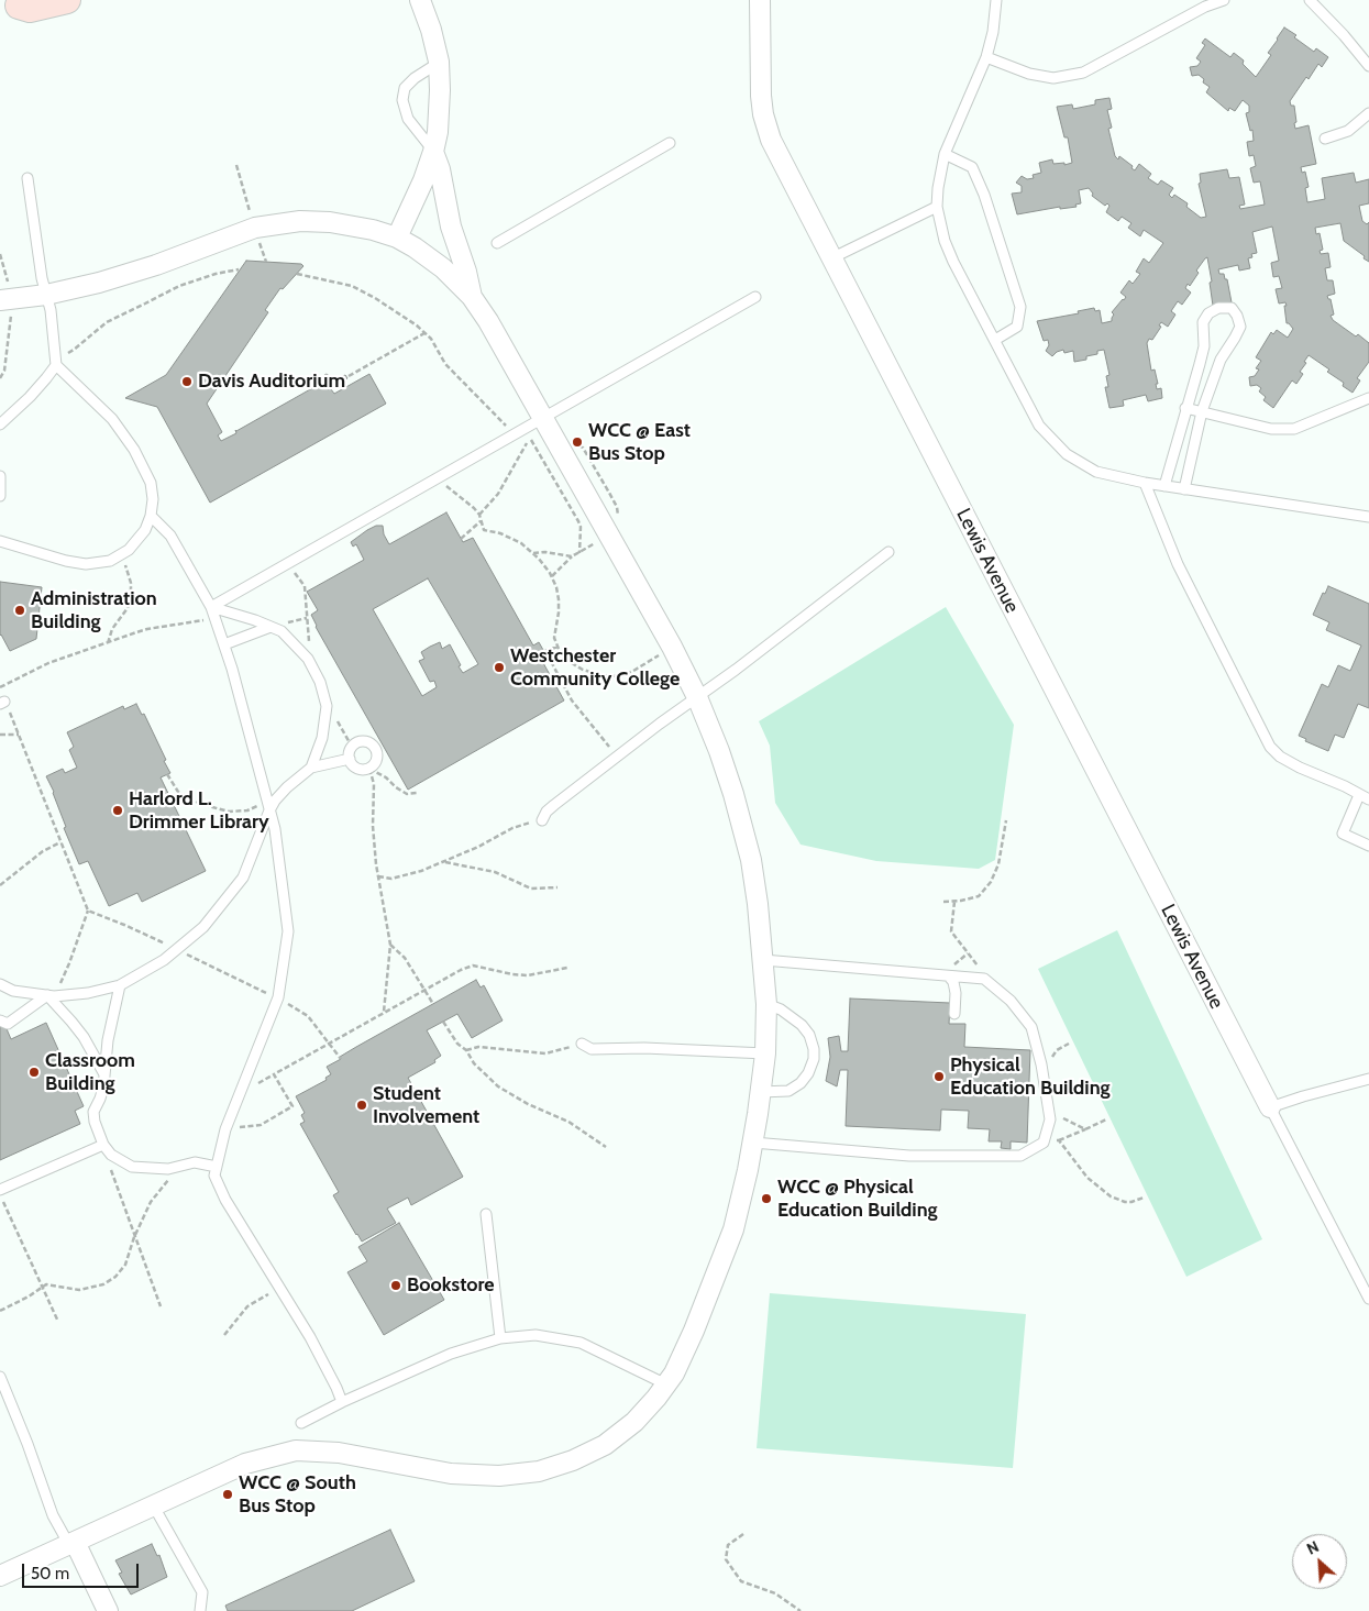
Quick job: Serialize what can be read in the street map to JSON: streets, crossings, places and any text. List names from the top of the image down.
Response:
{
  "streets": {
    "street": ["Lewis Avenue"]
  },
  "places": [
    "Davis Auditorium",
    "WCC @ East Bus Stop",
    "Administration Building",
    "Westchester Community College",
    "Harlord L. Drimmer Library",
    "Classroom Building",
    "Physical Education Building",
    "Student Involvement",
    "WCC @ Physical Education Building",
    "Bookstore",
    "WCC @ South Bus Stop"
  ],
  "scale_bar": "50 m",
  "north": "top left"
}
